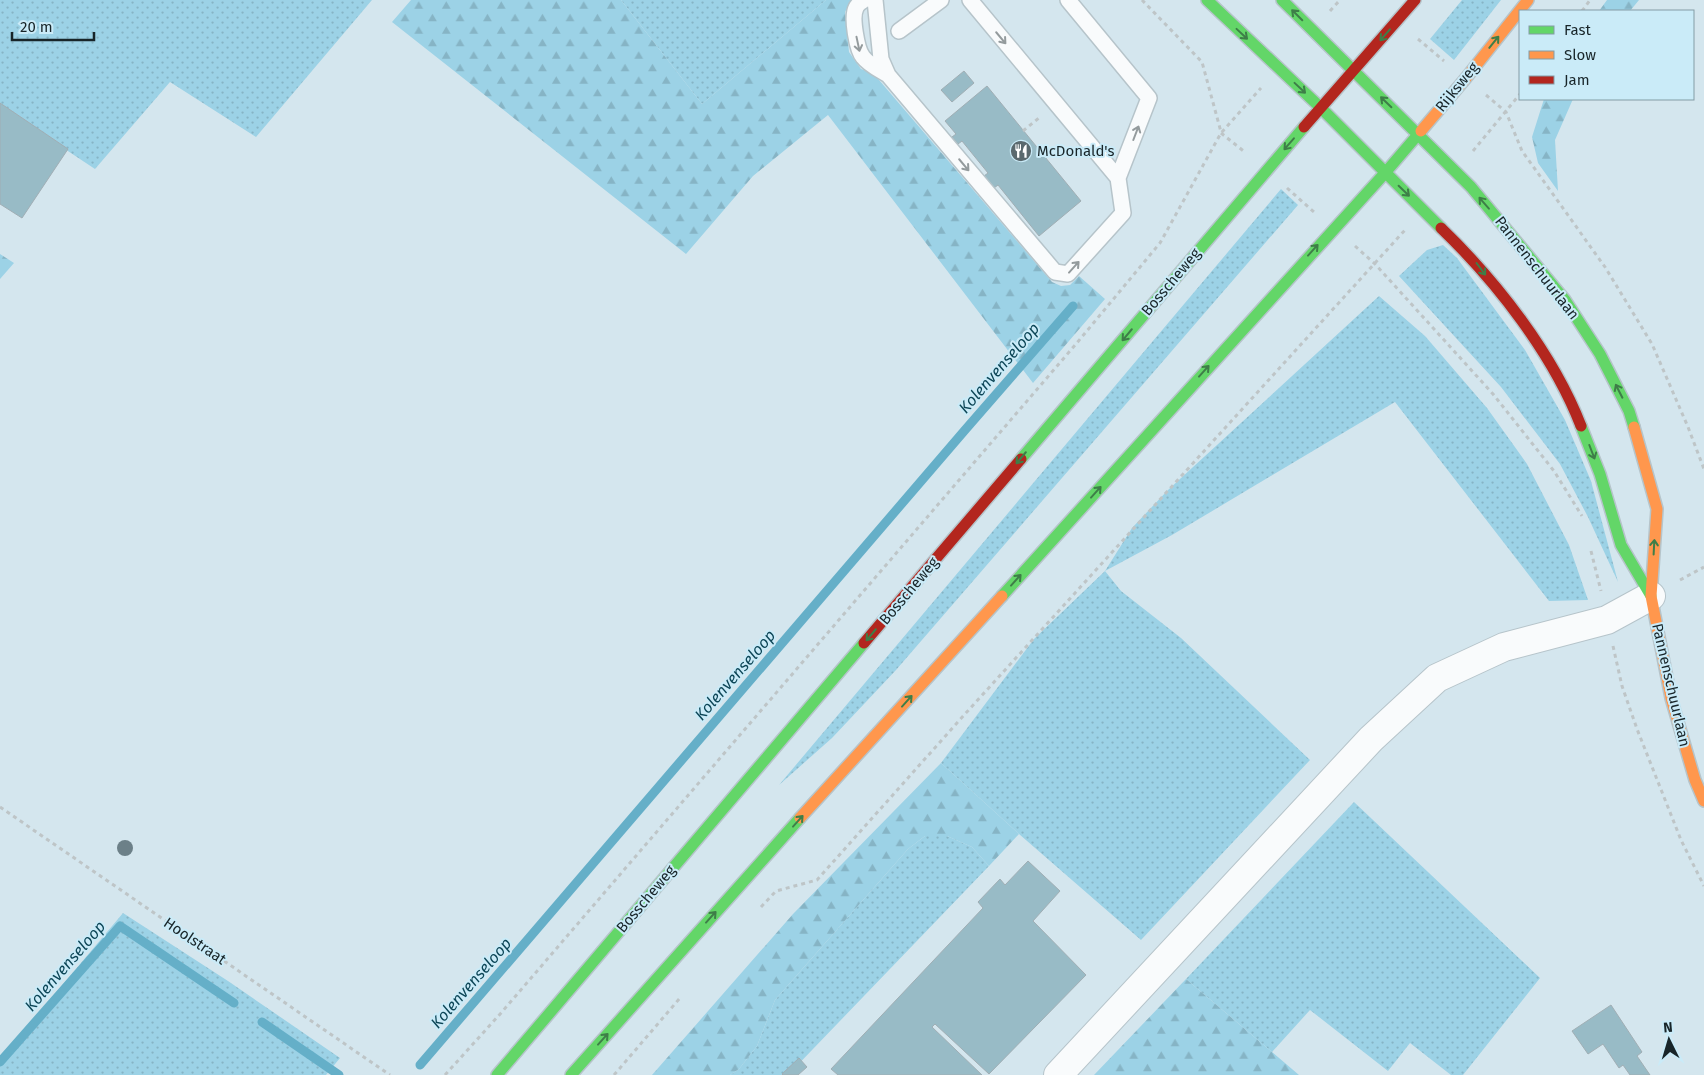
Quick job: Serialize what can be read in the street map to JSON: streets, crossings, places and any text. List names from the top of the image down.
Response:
{
  "streets": {
    "main road": ["Rijksweg", "Pannenschuurlaan", "Bosscheweg"],
    "path": ["Hoolstraat"]
  },
  "crossings": [
    ["Rijksweg", "Pannenschuurlaan"],
    ["Pannenschuurlaan", "Bosscheweg"]
  ],
  "one_way": ["Rijksweg"],
  "water": ["Kolenvenseloop"],
  "places": {
    "restaurant": ["McDonald's"]
  },
  "legend": ["Fast", "Slow", "Jam"],
  "scale_bar": "20 m",
  "north": "top"
}
